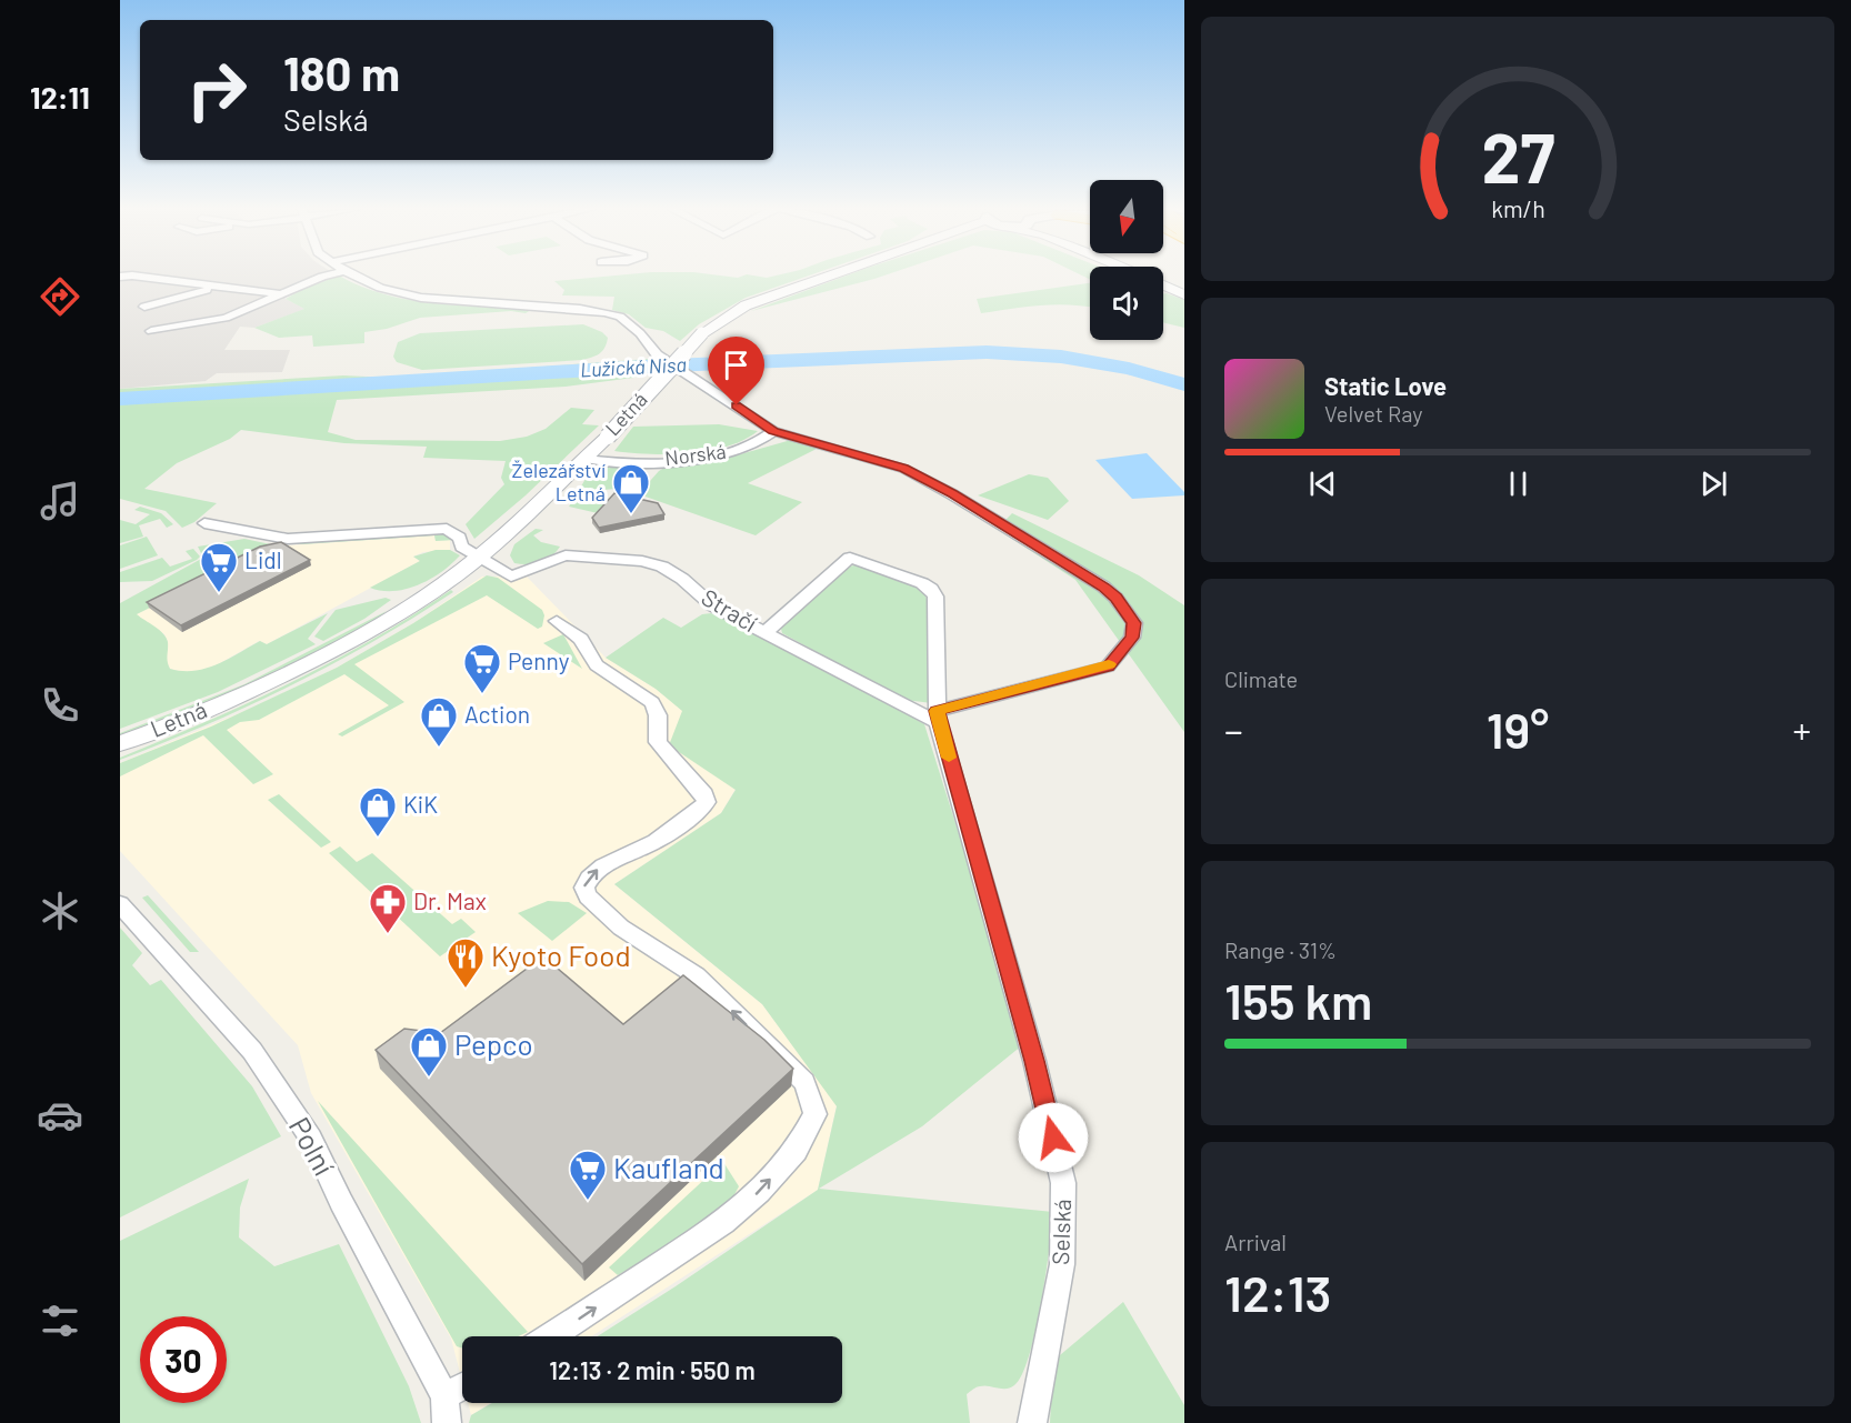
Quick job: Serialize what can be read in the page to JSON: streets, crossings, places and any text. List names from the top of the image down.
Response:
{
  "streets": {
    "street": [
      "Letná",
      "Norská",
      "Stračí",
      "Polní",
      "Selská"
    ]
  },
  "crossings": [
    ["Letná", "Norská"],
    ["Letná", "Stračí"],
    ["Stračí", "Selská"]
  ],
  "water": ["Lužická Nisa"],
  "places": {
    "shop": [
      "Železářství Letná",
      "Action",
      "KiK",
      "Pepco"
    ],
    "supermarket": ["Lidl", "Penny", "Kaufland"],
    "pharmacy": ["Dr. Max"],
    "restaurant": ["Kyoto Food"]
  },
  "north": "bottom",
  "page": {
    "tabs": "12:11",
    "turn": ["180 m", "Selská"],
    "song": ["Static Love", "Velvet Ray"],
    "tile": [
      "Climate",
      ["Range · 31%", "155 km"],
      ["Arrival", "12:13"]
    ],
    "heat": ["−", "19°", "+"],
    "limit": "30",
    "trip": "12:13 · 2 min · 550 m",
    "gauge": ["27", "km/h"]
  }
}
